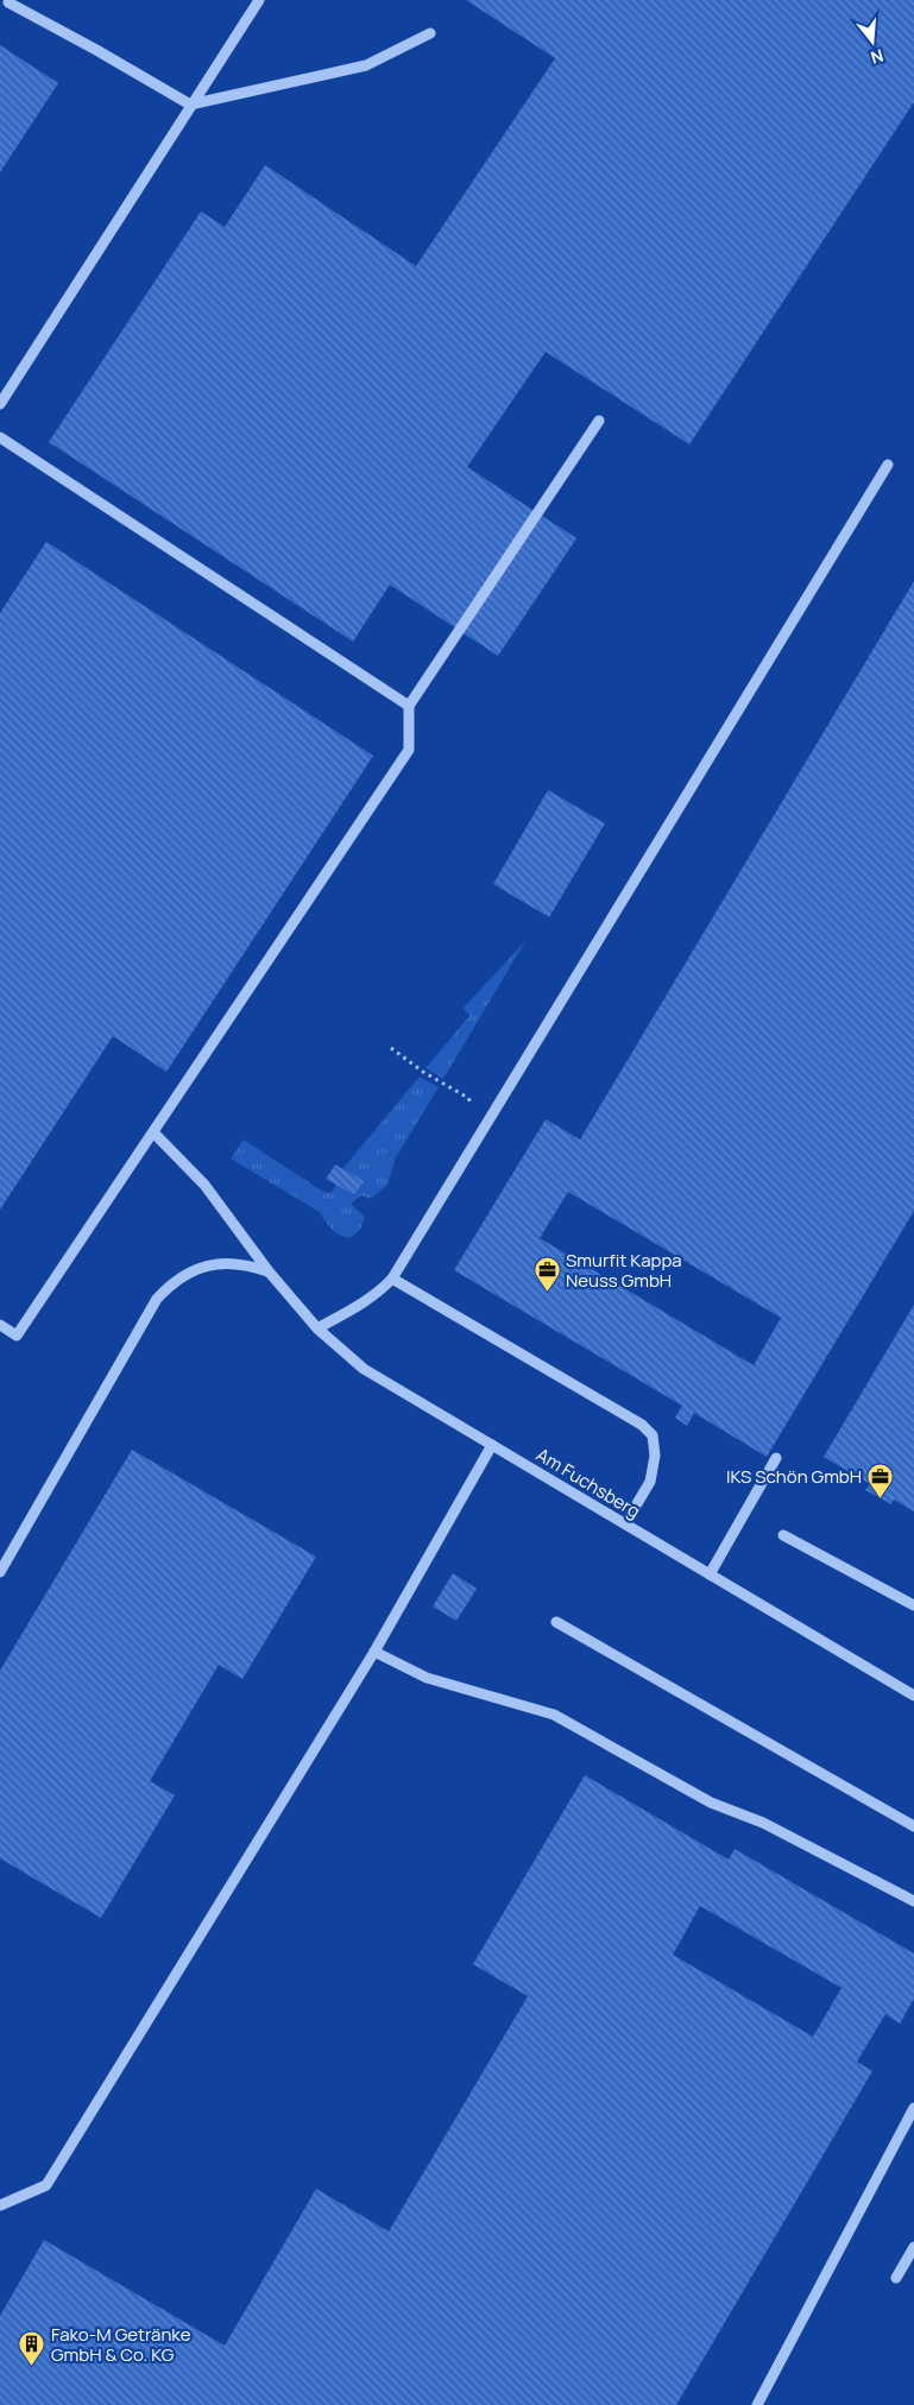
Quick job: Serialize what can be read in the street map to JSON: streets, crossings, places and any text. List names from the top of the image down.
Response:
{
  "streets": {
    "street": ["Am Fuchsberg"]
  },
  "places": {
    "office": ["Smurfit Kappa Neuss GmbH", "IKS Schön GmbH"],
    "building": ["Fako-M Getränke GmbH & Co. KG"]
  },
  "north": "bottom"
}
